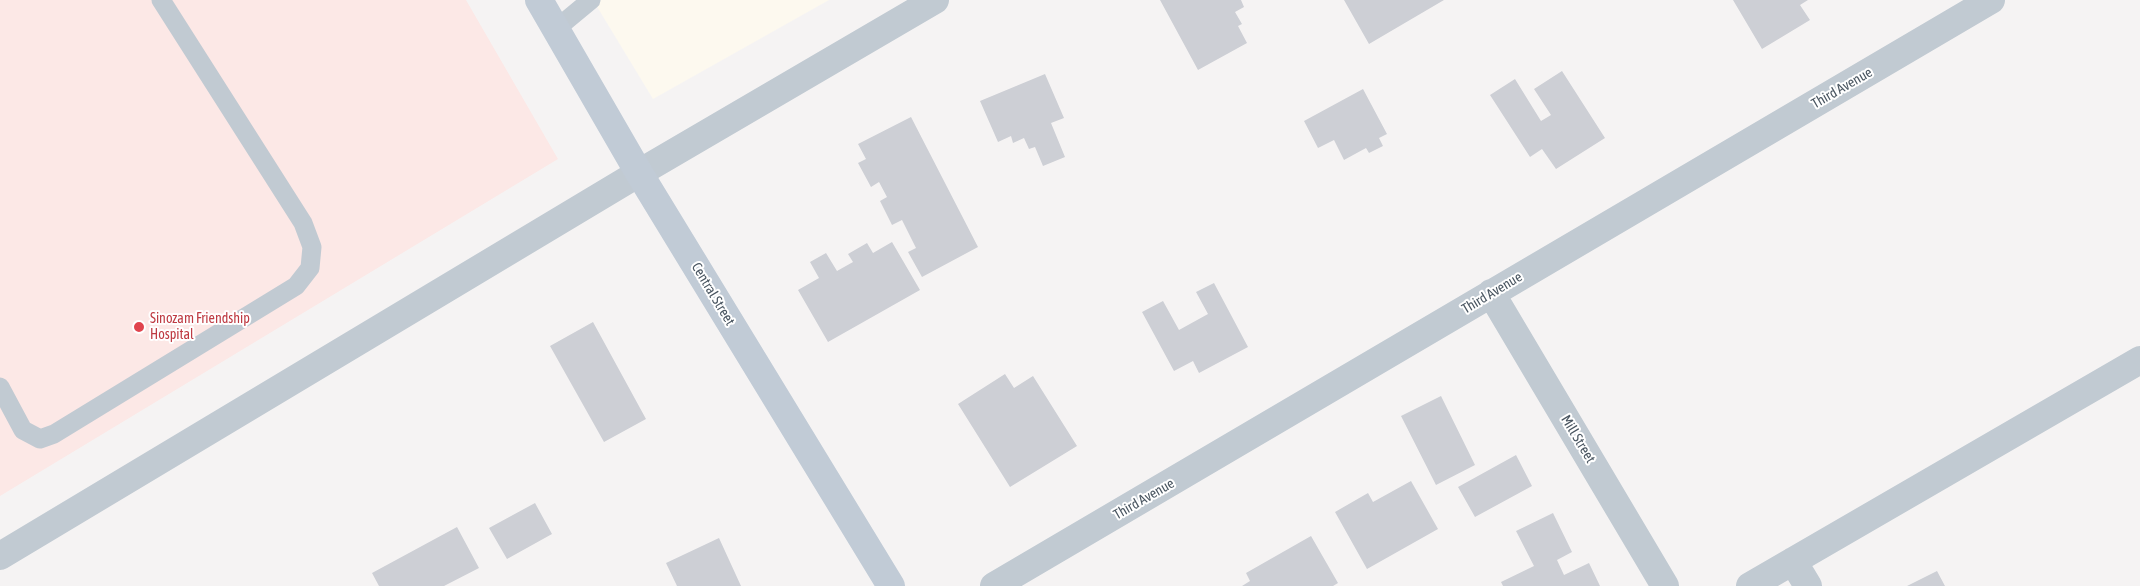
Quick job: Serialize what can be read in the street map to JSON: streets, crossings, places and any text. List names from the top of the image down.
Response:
{
  "streets": {
    "main road": ["Central Street"],
    "street": ["Third Avenue", "Mill Street"]
  },
  "crossings": [
    ["Third Avenue", "Mill Street"]
  ],
  "places": ["Sinozam Friendship Hospital"]
}
